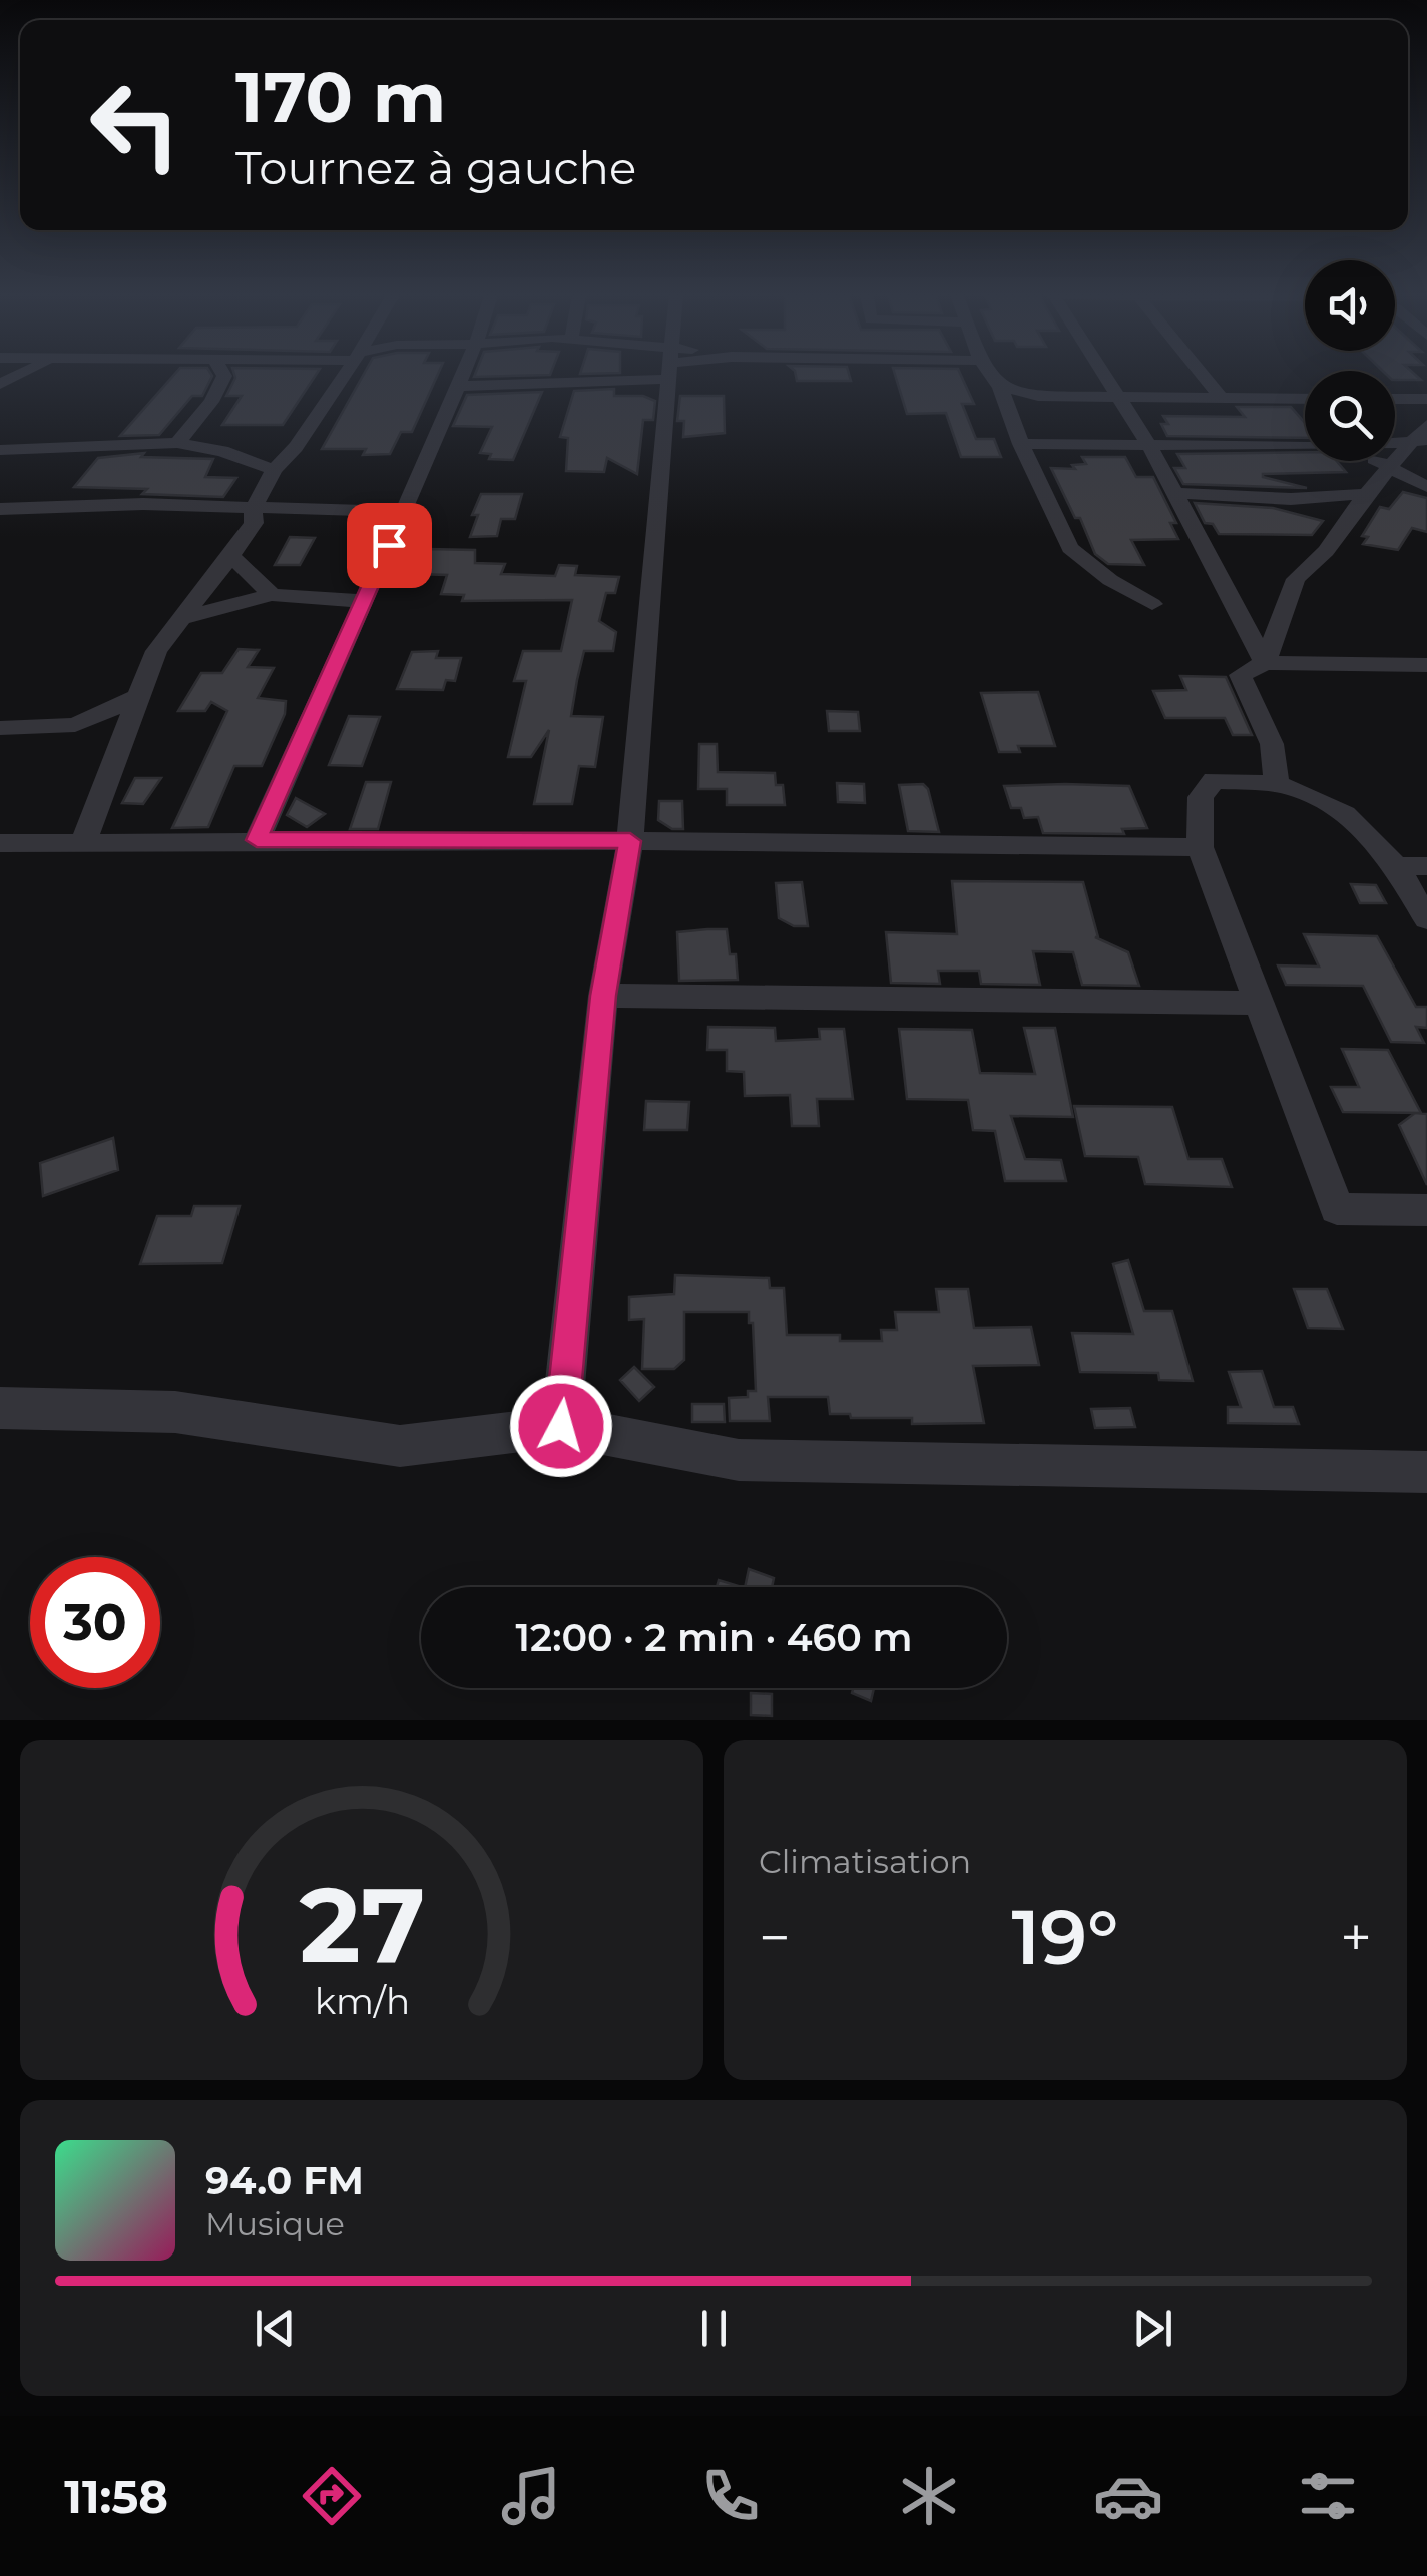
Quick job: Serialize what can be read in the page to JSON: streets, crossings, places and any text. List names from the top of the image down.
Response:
{
  "page": {
    "turn": ["170 m", "Tournez à gauche"],
    "limit": "30",
    "trip": "12:00 · 2 min · 460 m",
    "tile": "Climatisation",
    "heat": ["−", "19°", "+"],
    "song": ["94.0 FM", "Musique"],
    "tabs": "11:58",
    "gauge": ["27", "km/h"]
  }
}
